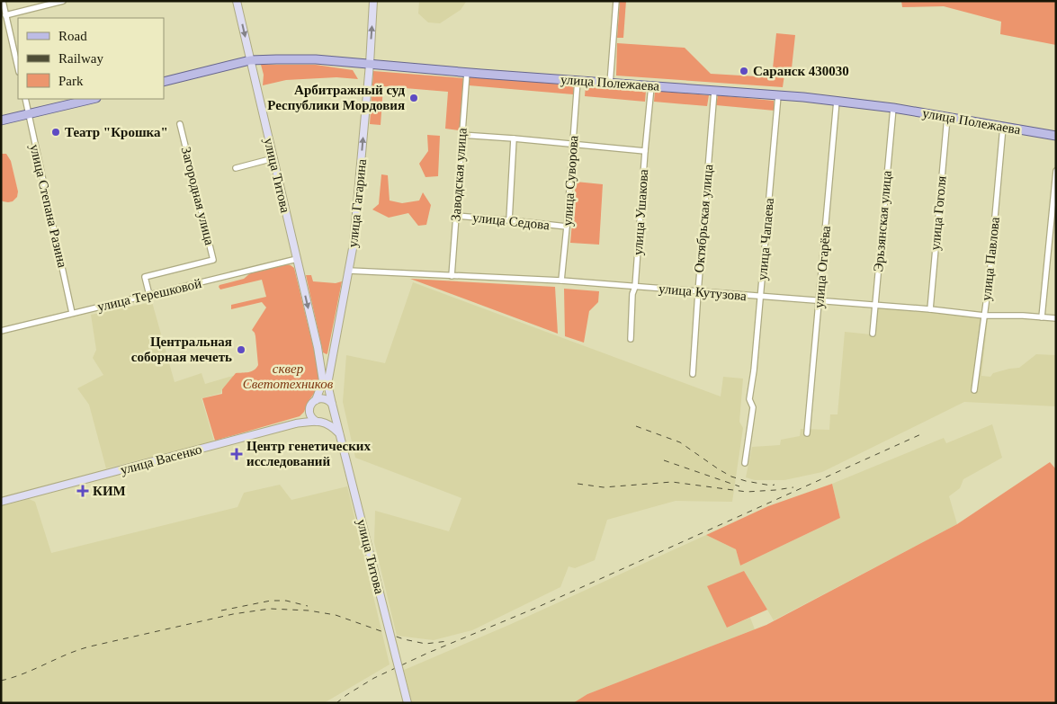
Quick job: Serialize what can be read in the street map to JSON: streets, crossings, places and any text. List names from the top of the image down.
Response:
{
  "streets": {
    "main road": [
      "улица Полежаева",
      "улица Титова",
      "улица Гагарина",
      "улица Васенко"
    ],
    "street": [
      "Заводская улица",
      "улица Суворова",
      "Загородная улица",
      "улица Степана Разина",
      "улица Ушакова",
      "улица Гоголя",
      "Октябрьская улица",
      "улица Седова",
      "Эрьзянская улица",
      "улица Чапаева",
      "улица Павлова",
      "улица Огарёва",
      "улица Кутузова",
      "улица Терешковой"
    ]
  },
  "crossings": [
    ["улица Полежаева", "Заводская улица"],
    ["улица Полежаева", "улица Титова"],
    ["улица Полежаева", "улица Суворова"],
    ["улица Полежаева", "улица Гагарина"],
    ["улица Полежаева", "улица Ушакова"],
    ["улица Полежаева", "улица Гоголя"],
    ["улица Полежаева", "Октябрьская улица"],
    ["улица Полежаева", "Эрьзянская улица"],
    ["улица Полежаева", "улица Чапаева"],
    ["улица Полежаева", "улица Павлова"],
    ["улица Полежаева", "улица Огарёва"],
    ["Заводская улица", "улица Седова"],
    ["Заводская улица", "улица Кутузова"],
    ["улица Титова", "улица Гагарина"],
    ["улица Титова", "улица Терешковой"],
    ["улица Титова", "улица Васенко"],
    ["улица Суворова", "улица Седова"],
    ["улица Суворова", "улица Кутузова"],
    ["Загородная улица", "улица Терешковой"],
    ["улица Гагарина", "улица Кутузова"],
    ["улица Гагарина", "улица Васенко"],
    ["улица Степана Разина", "улица Терешковой"],
    ["улица Ушакова", "улица Кутузова"],
    ["улица Гоголя", "улица Кутузова"],
    ["Октябрьская улица", "улица Кутузова"],
    ["Эрьзянская улица", "улица Кутузова"],
    ["улица Чапаева", "улица Кутузова"],
    ["улица Павлова", "улица Кутузова"],
    ["улица Огарёва", "улица Кутузова"]
  ],
  "one_way": ["улица Гагарина"],
  "parks": ["сквер Светотехников"],
  "places": {
    "other": [
      "Саранск 430030",
      "Арбитражный суд Республики Мордовия",
      "Театр \"Крошка\"",
      "Центральная соборная мечеть"
    ],
    "health": ["Центр генетических исследований", "КИМ"]
  },
  "legend": ["Road", "Railway", "Park"]
}
